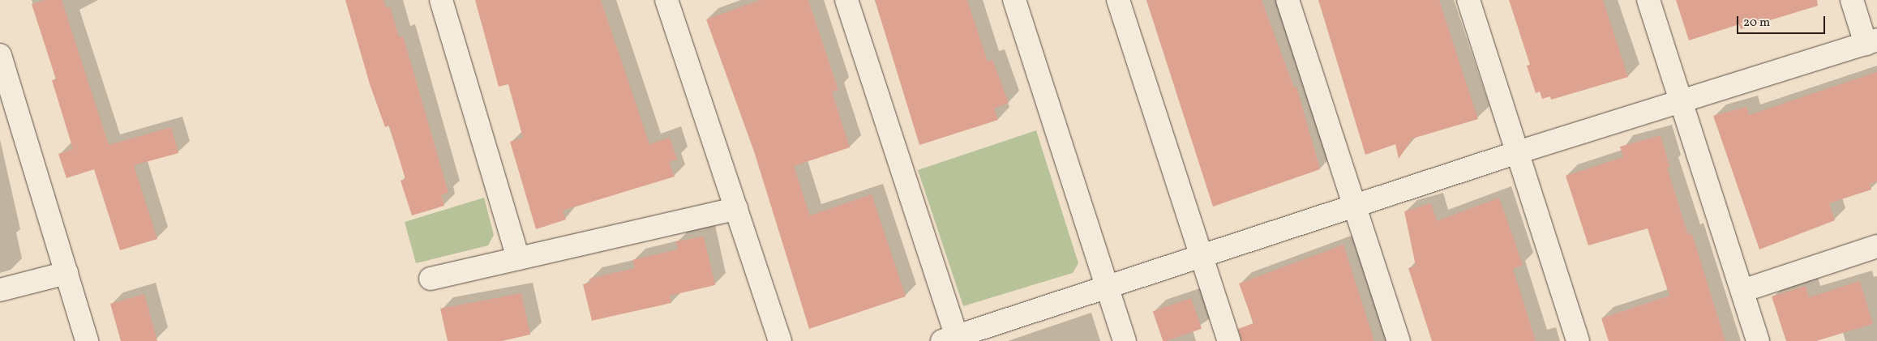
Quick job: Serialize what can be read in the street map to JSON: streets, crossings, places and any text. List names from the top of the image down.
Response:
{
  "scale_bar": "20 m"
}
